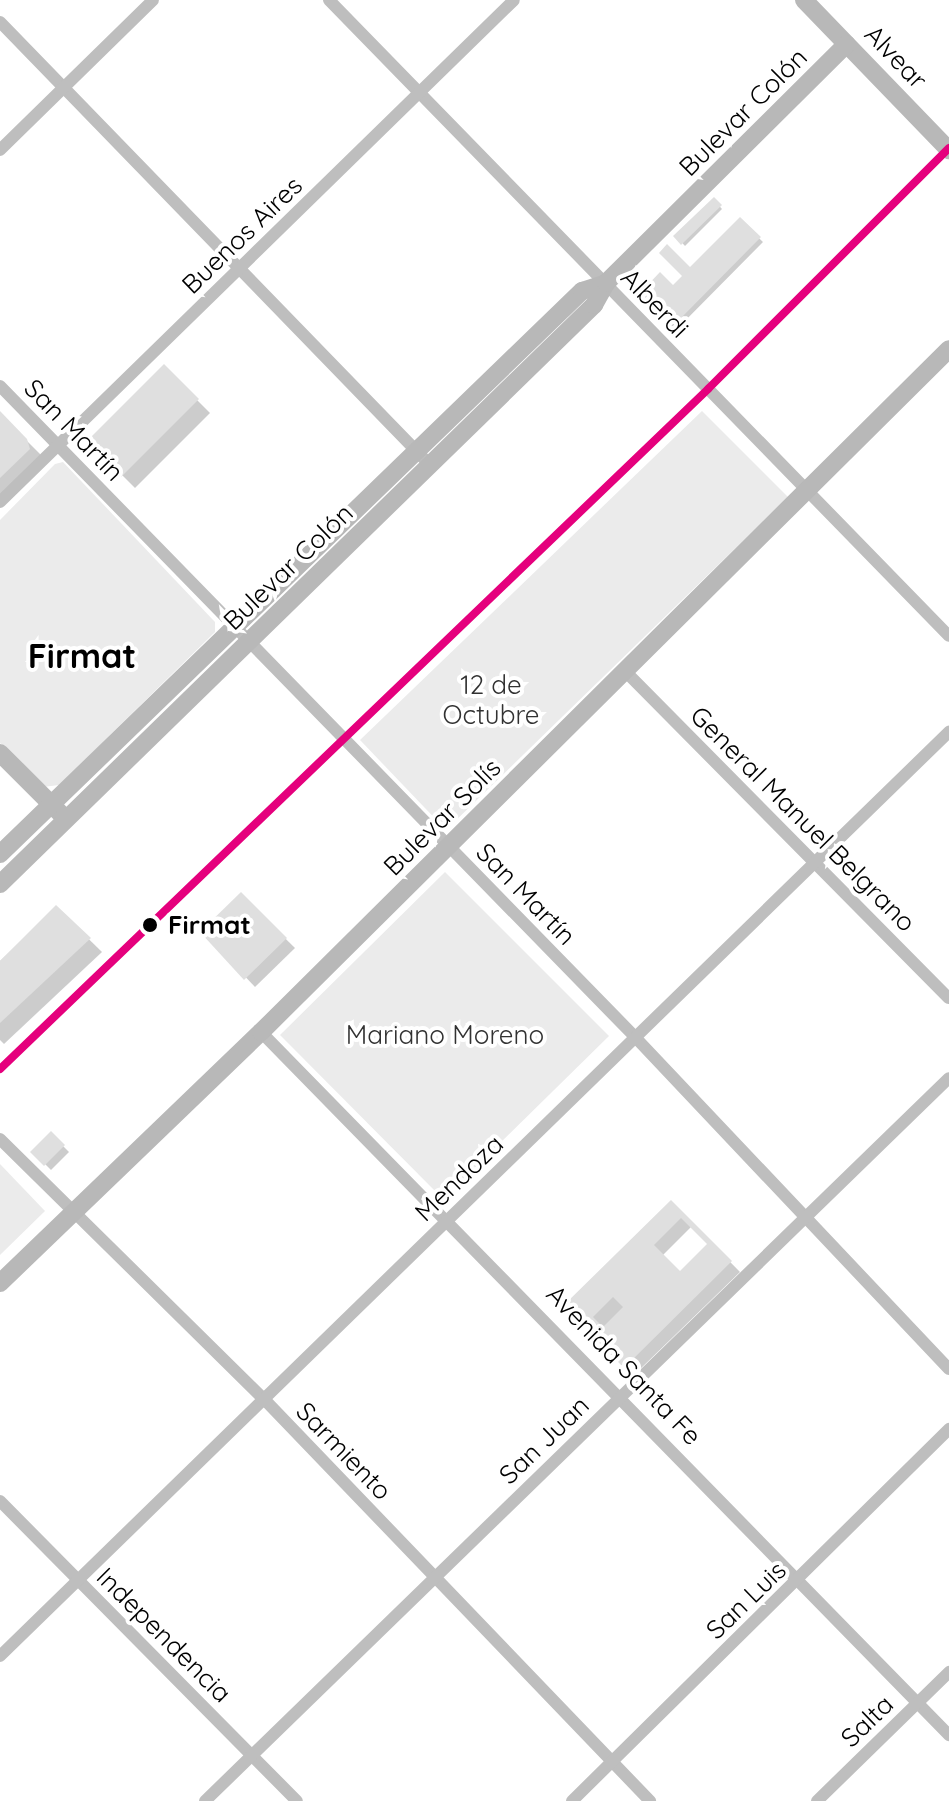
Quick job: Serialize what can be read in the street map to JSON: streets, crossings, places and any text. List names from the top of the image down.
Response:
{
  "streets": {
    "main road": ["Alvear", "Bulevar Colón", "Bulevar Solís"],
    "street": [
      "Buenos Aires",
      "Alberdi",
      "San Martín",
      "General Manuel Belgrano",
      "Mendoza",
      "Avenida Santa Fe",
      "San Juan",
      "Sarmiento",
      "San Luis",
      "Independencia",
      "Salta"
    ]
  },
  "crossings": [
    ["Alvear", "Bulevar Colón"],
    ["Bulevar Colón", "Alberdi"],
    ["Bulevar Colón", "San Martín"],
    ["Buenos Aires", "Alberdi"],
    ["Buenos Aires", "San Martín"],
    ["Alberdi", "Bulevar Solís"],
    ["San Martín", "Bulevar Solís"],
    ["San Martín", "Mendoza"],
    ["San Martín", "San Juan"],
    ["Bulevar Solís", "General Manuel Belgrano"],
    ["Bulevar Solís", "Avenida Santa Fe"],
    ["Bulevar Solís", "Sarmiento"],
    ["General Manuel Belgrano", "Mendoza"],
    ["Mendoza", "Avenida Santa Fe"],
    ["Mendoza", "Sarmiento"],
    ["Mendoza", "Independencia"],
    ["Avenida Santa Fe", "San Juan"],
    ["Avenida Santa Fe", "San Luis"],
    ["Avenida Santa Fe", "Salta"],
    ["San Juan", "Sarmiento"],
    ["San Juan", "Independencia"],
    ["Sarmiento", "San Luis"]
  ],
  "districts": ["Firmat"],
  "parks": ["12 de Octubre", "Mariano Moreno"],
  "places": ["Firmat"]
}
